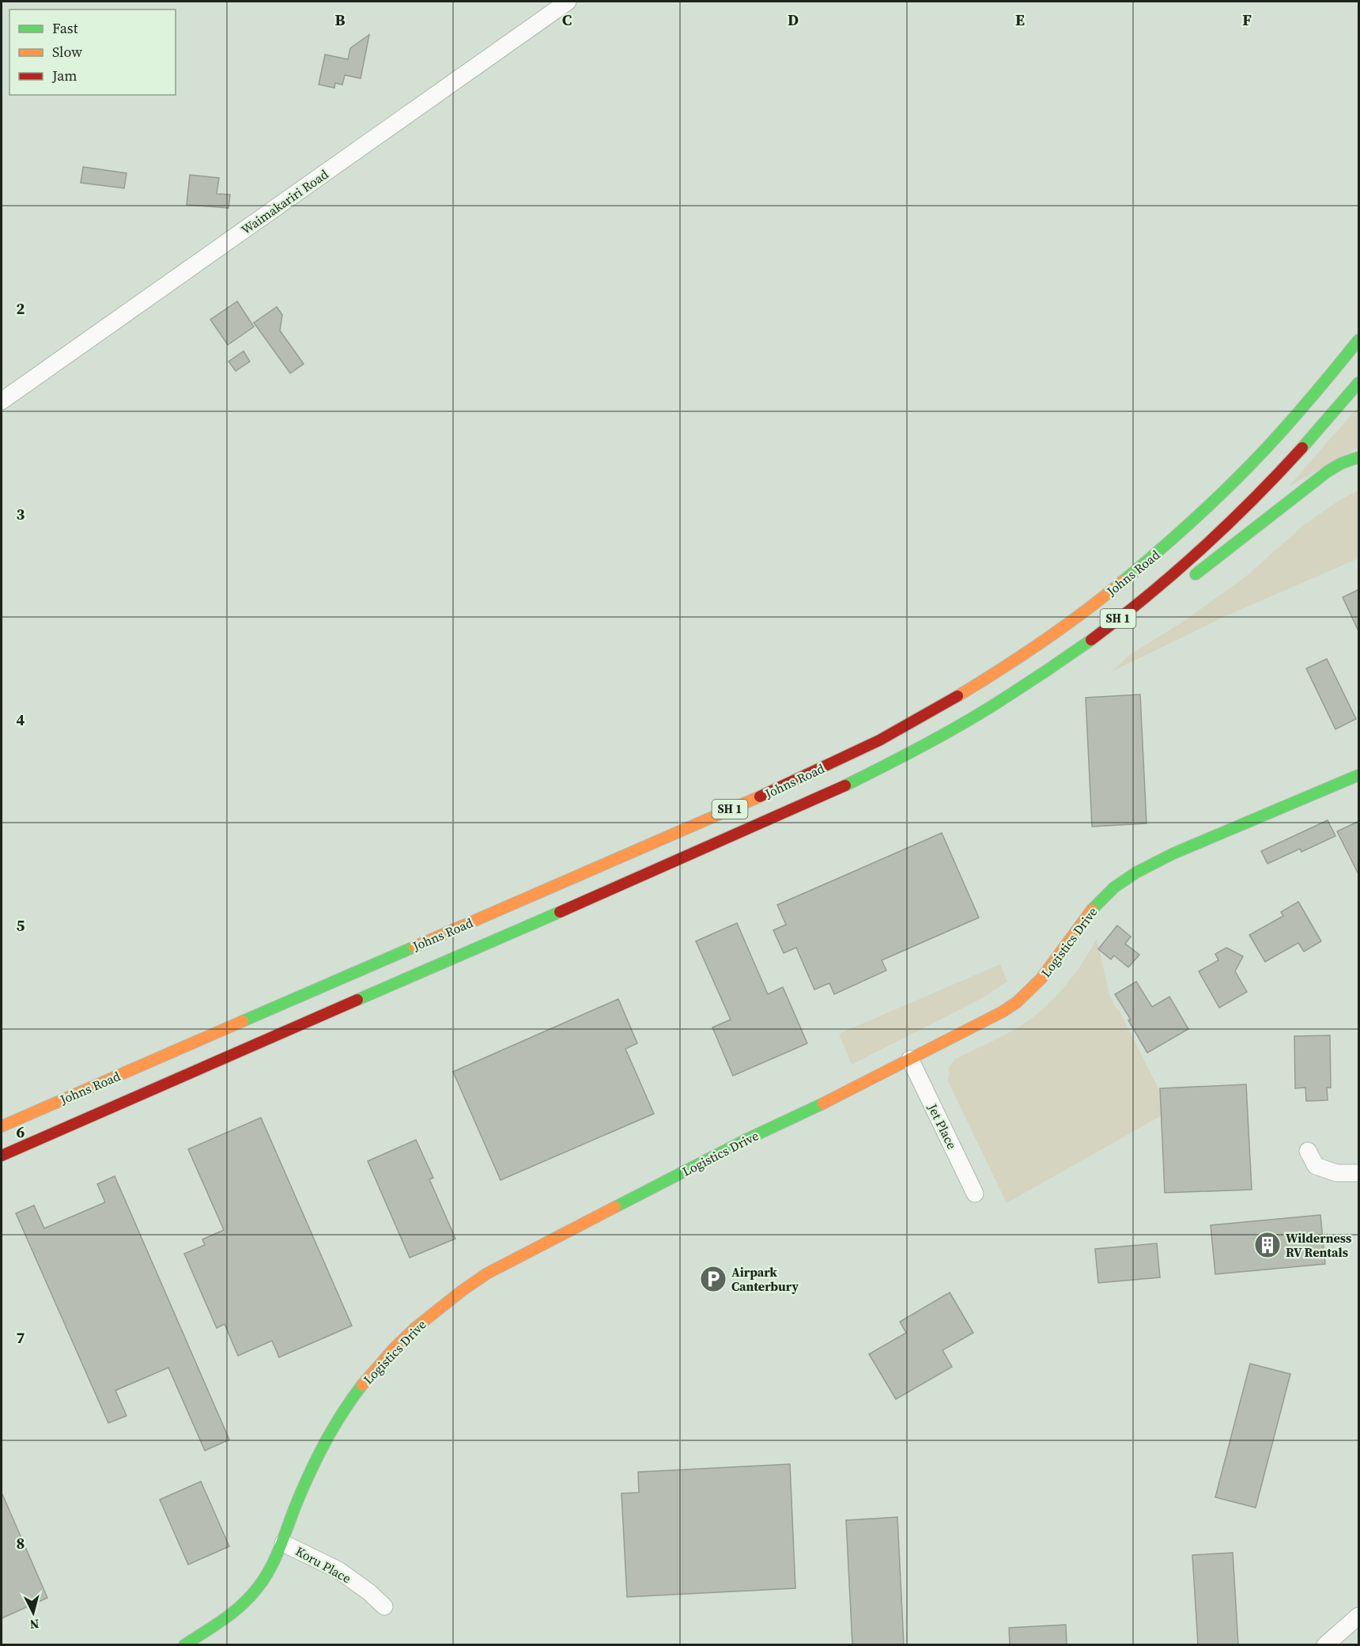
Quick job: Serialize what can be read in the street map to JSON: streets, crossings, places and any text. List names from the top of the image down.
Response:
{
  "streets": {
    "main road": ["Johns Road", "SH 1", "Logistics Drive"],
    "street": ["Waimakariri Road", "Jet Place", "Koru Place"]
  },
  "crossings": [
    ["Logistics Drive", "Jet Place"],
    ["Logistics Drive", "Koru Place"]
  ],
  "places": {
    "building": ["Wilderness RV Rentals"],
    "parking": ["Airpark Canterbury"]
  },
  "legend": ["Fast", "Slow", "Jam"],
  "north": "bottom",
  "grid": {
    "columns": [
      "B",
      "C",
      "D",
      "E",
      "F"
    ],
    "rows": [
      "2",
      "3",
      "4",
      "5",
      "6",
      "7",
      "8"
    ]
  }
}
